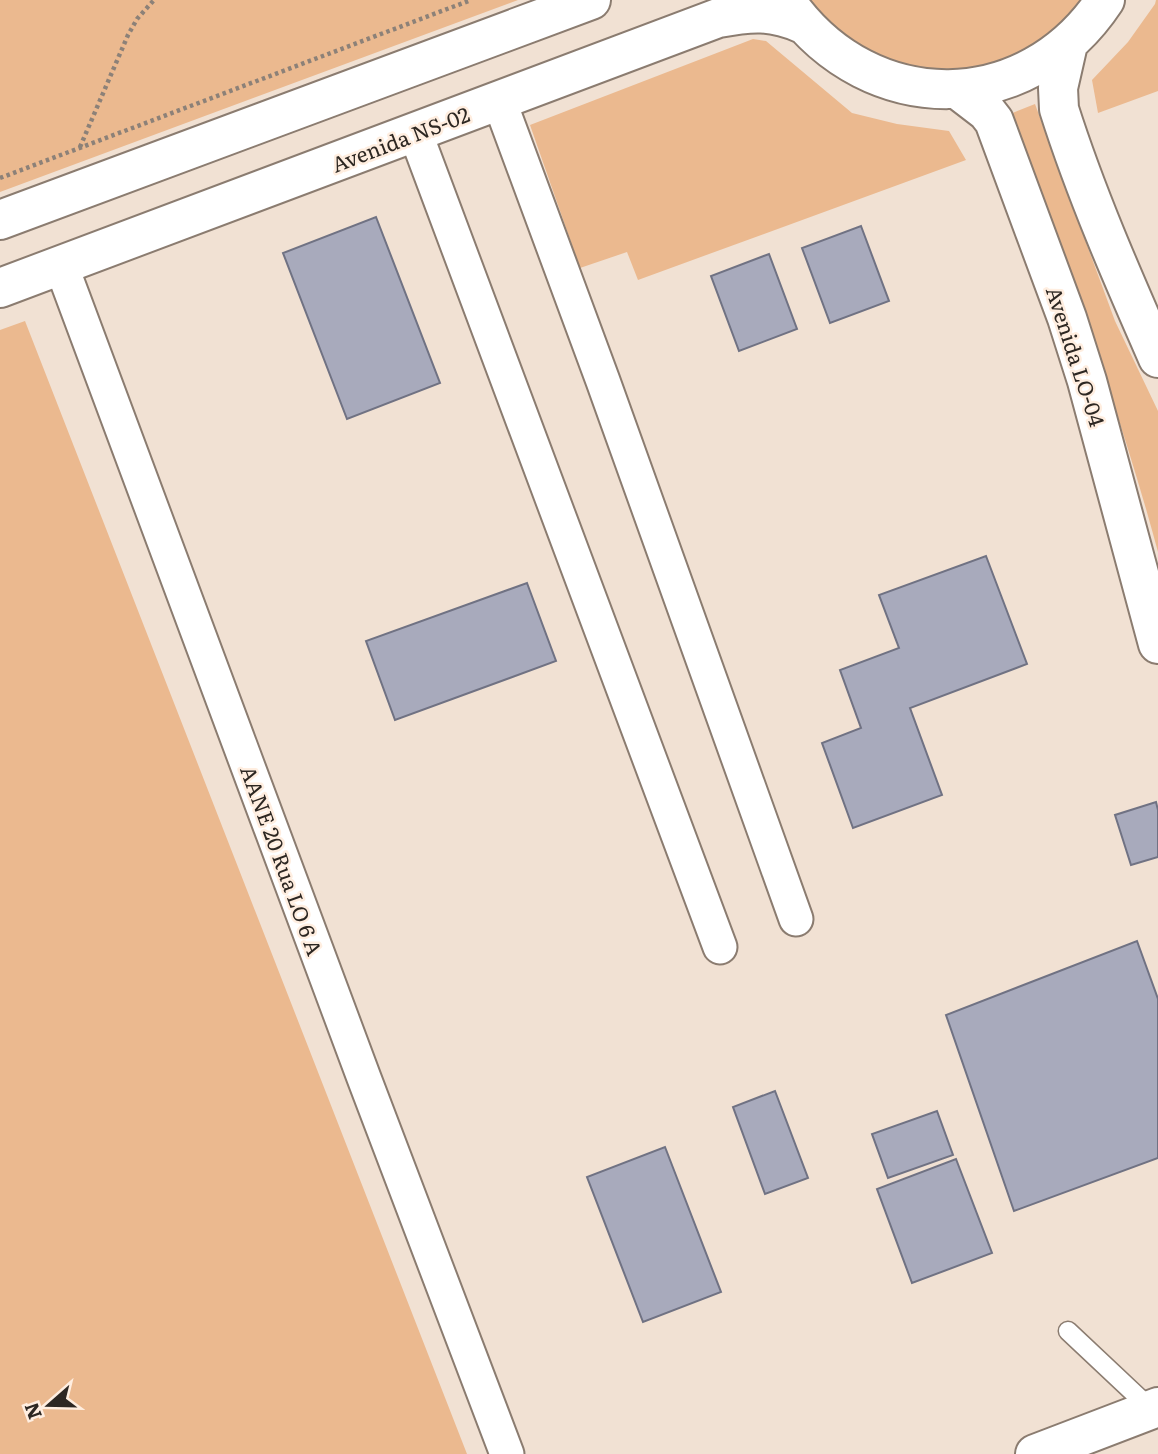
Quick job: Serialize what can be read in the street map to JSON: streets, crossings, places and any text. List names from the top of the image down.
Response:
{
  "streets": {
    "street": ["Avenida NS-02", "Avenida LO-04", "AANE 20 Rua LO 6 A"]
  },
  "crossings": [
    ["Avenida NS-02", "Avenida LO-04"],
    ["Avenida NS-02", "AANE 20 Rua LO 6 A"]
  ],
  "north": "left"
}
